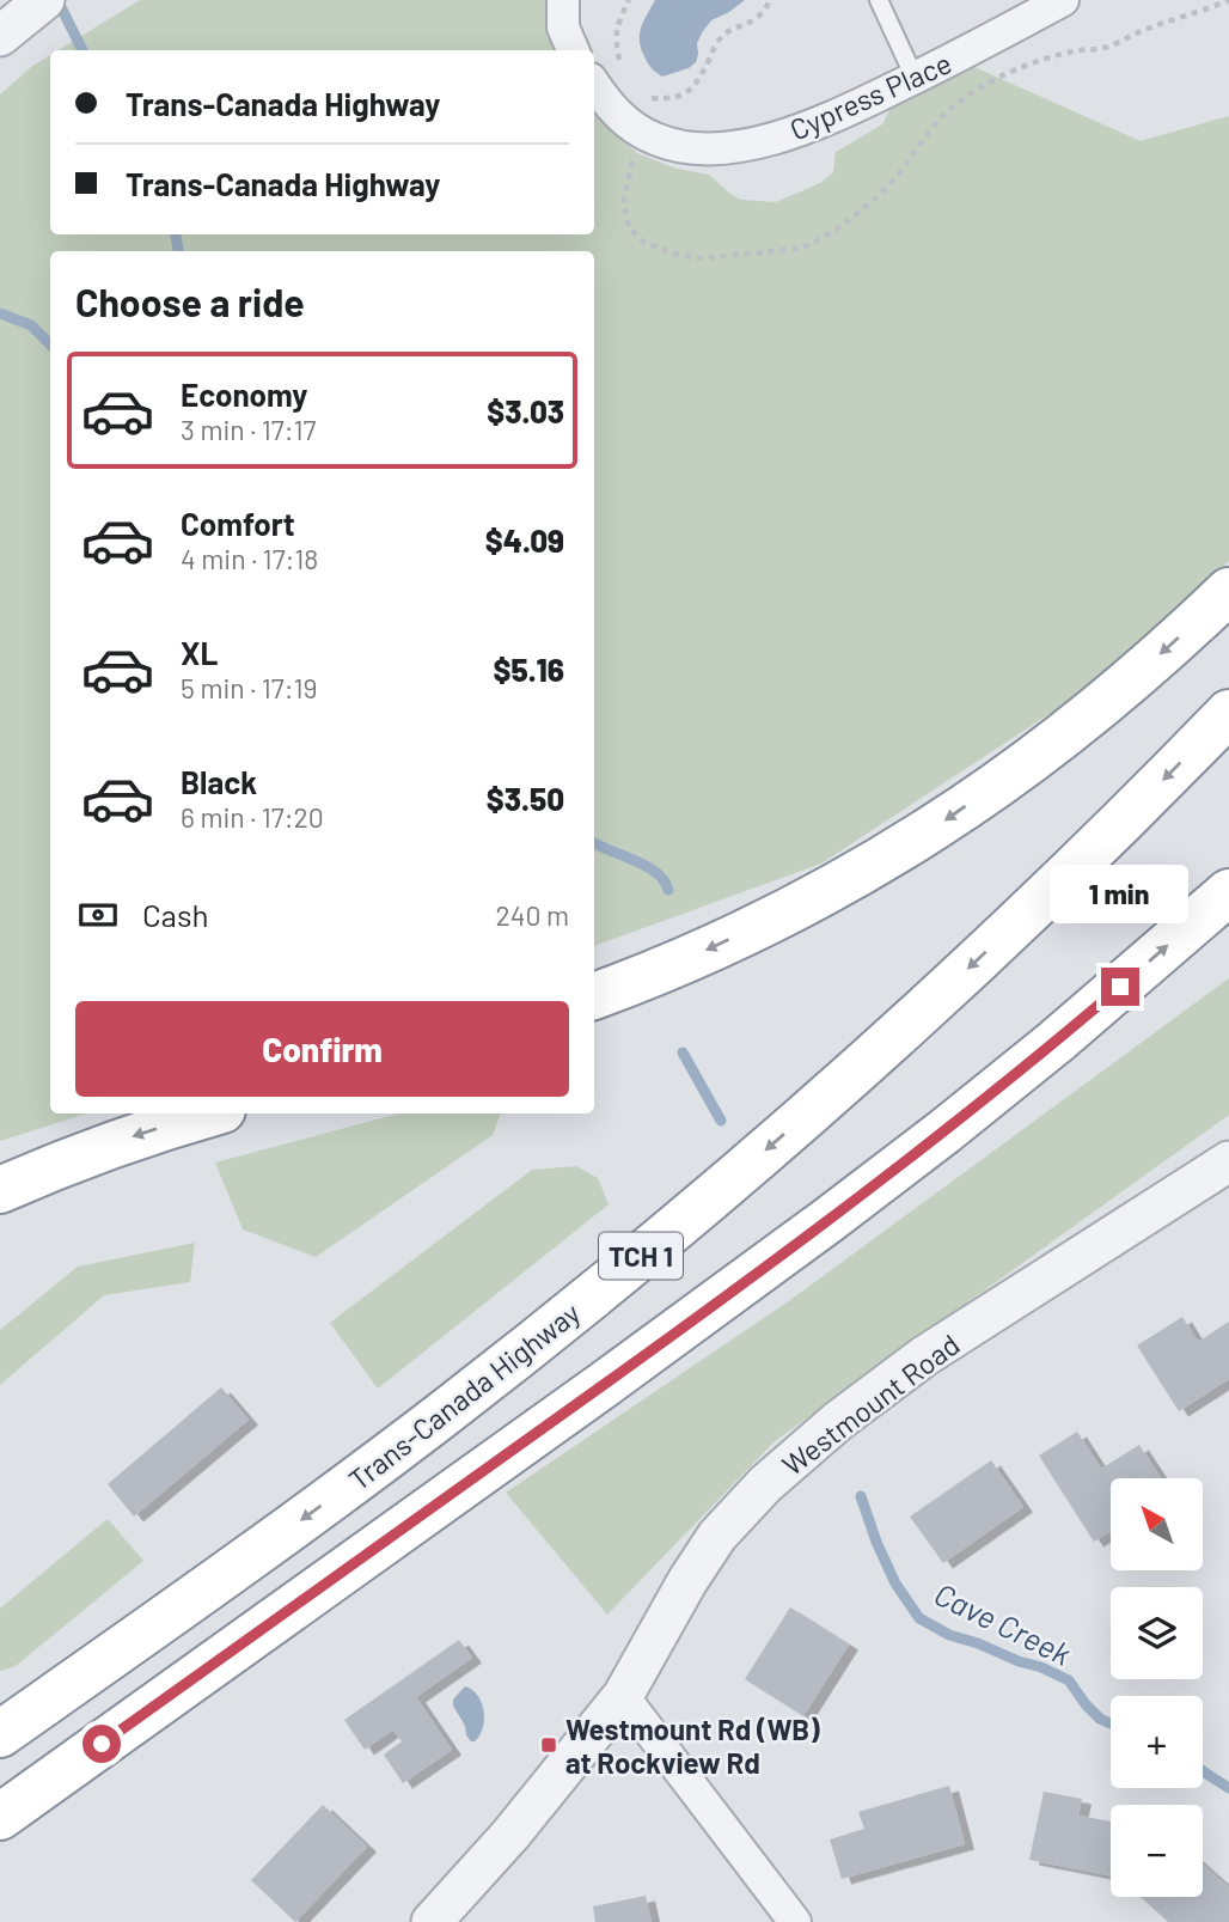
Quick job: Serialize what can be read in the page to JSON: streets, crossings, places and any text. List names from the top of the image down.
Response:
{
  "streets": {
    "highway": ["TCH 1", "Trans-Canada Highway"],
    "street": ["Cypress Place", "Westmount Road"]
  },
  "water": ["Cave Creek"],
  "places": {
    "transit": ["Westmount Rd (WB) at Rockview Rd"]
  },
  "north": "top left",
  "page": {
    "banner": ["Trans-Canada Highway", "Trans-Canada Highway"],
    "heading": "Choose a ride",
    "list": [
      {
        "name": "Economy",
        "note": "3 min · 17:17",
        "value": "$3.03"
      },
      {
        "name": "Comfort",
        "note": "4 min · 17:18",
        "value": "$4.09"
      },
      {
        "name": "XL",
        "note": "5 min · 17:19",
        "value": "$5.16"
      },
      {
        "name": "Black",
        "note": "6 min · 17:20",
        "value": "$3.50"
      }
    ],
    "bubble": "1 min",
    "pay": ["Cash", "240 m"],
    "buttons": "Confirm",
    "map_buttons": ["+", "−"]
  }
}
